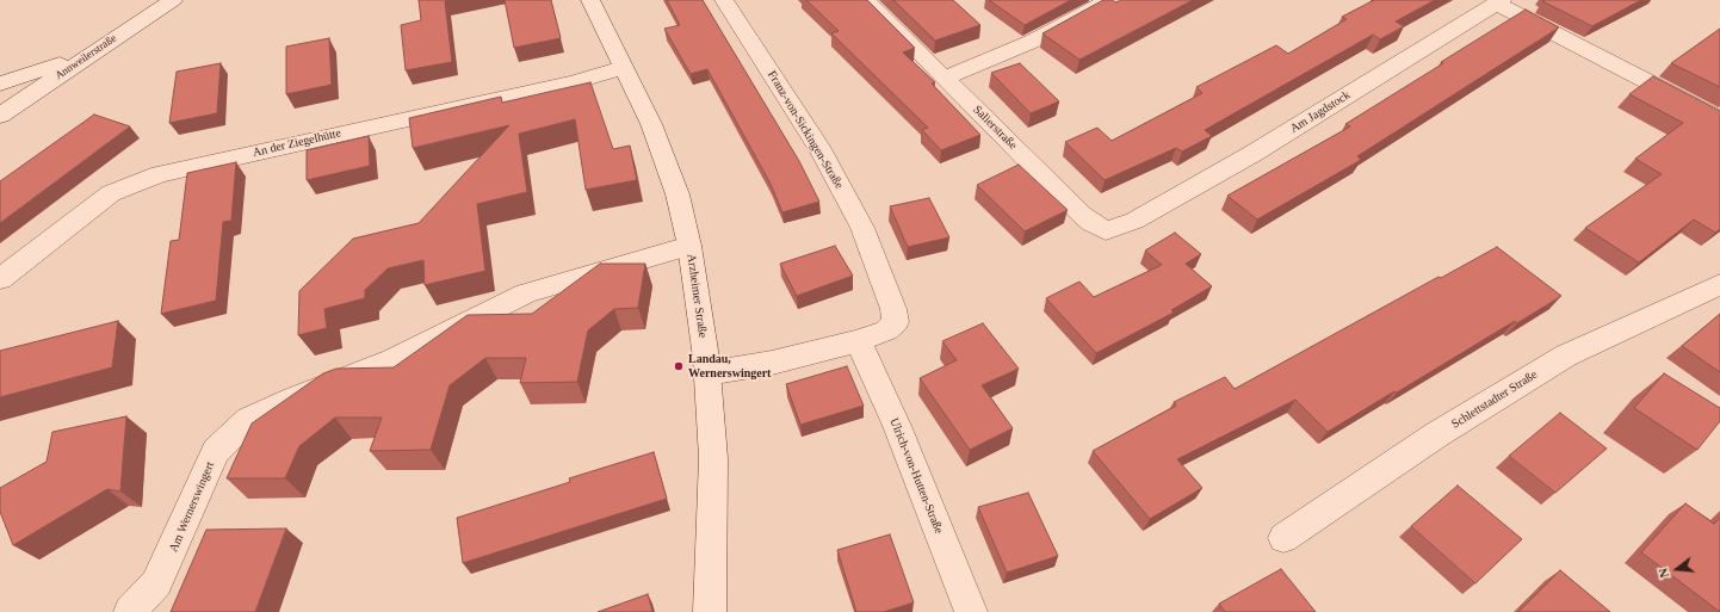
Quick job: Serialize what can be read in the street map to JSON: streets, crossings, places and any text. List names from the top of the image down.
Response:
{
  "streets": {
    "street": [
      "Annweilerstraße",
      "Am Jagdstock",
      "Salierstraße",
      "Franz-von-Sickingen-Straße",
      "An der Ziegelhütte",
      "Arzheimer Straße",
      "Schlettstadter Straße",
      "Ulrich-von-Hutten-Straße",
      "Am Wernerswingert"
    ]
  },
  "crossings": [
    ["Am Jagdstock", "Salierstraße"],
    ["Franz-von-Sickingen-Straße", "Arzheimer Straße"],
    ["Franz-von-Sickingen-Straße", "Ulrich-von-Hutten-Straße"],
    ["An der Ziegelhütte", "Arzheimer Straße"],
    ["Arzheimer Straße", "Am Wernerswingert"]
  ],
  "places": ["Landau, Wernerswingert"],
  "north": "left"
}
